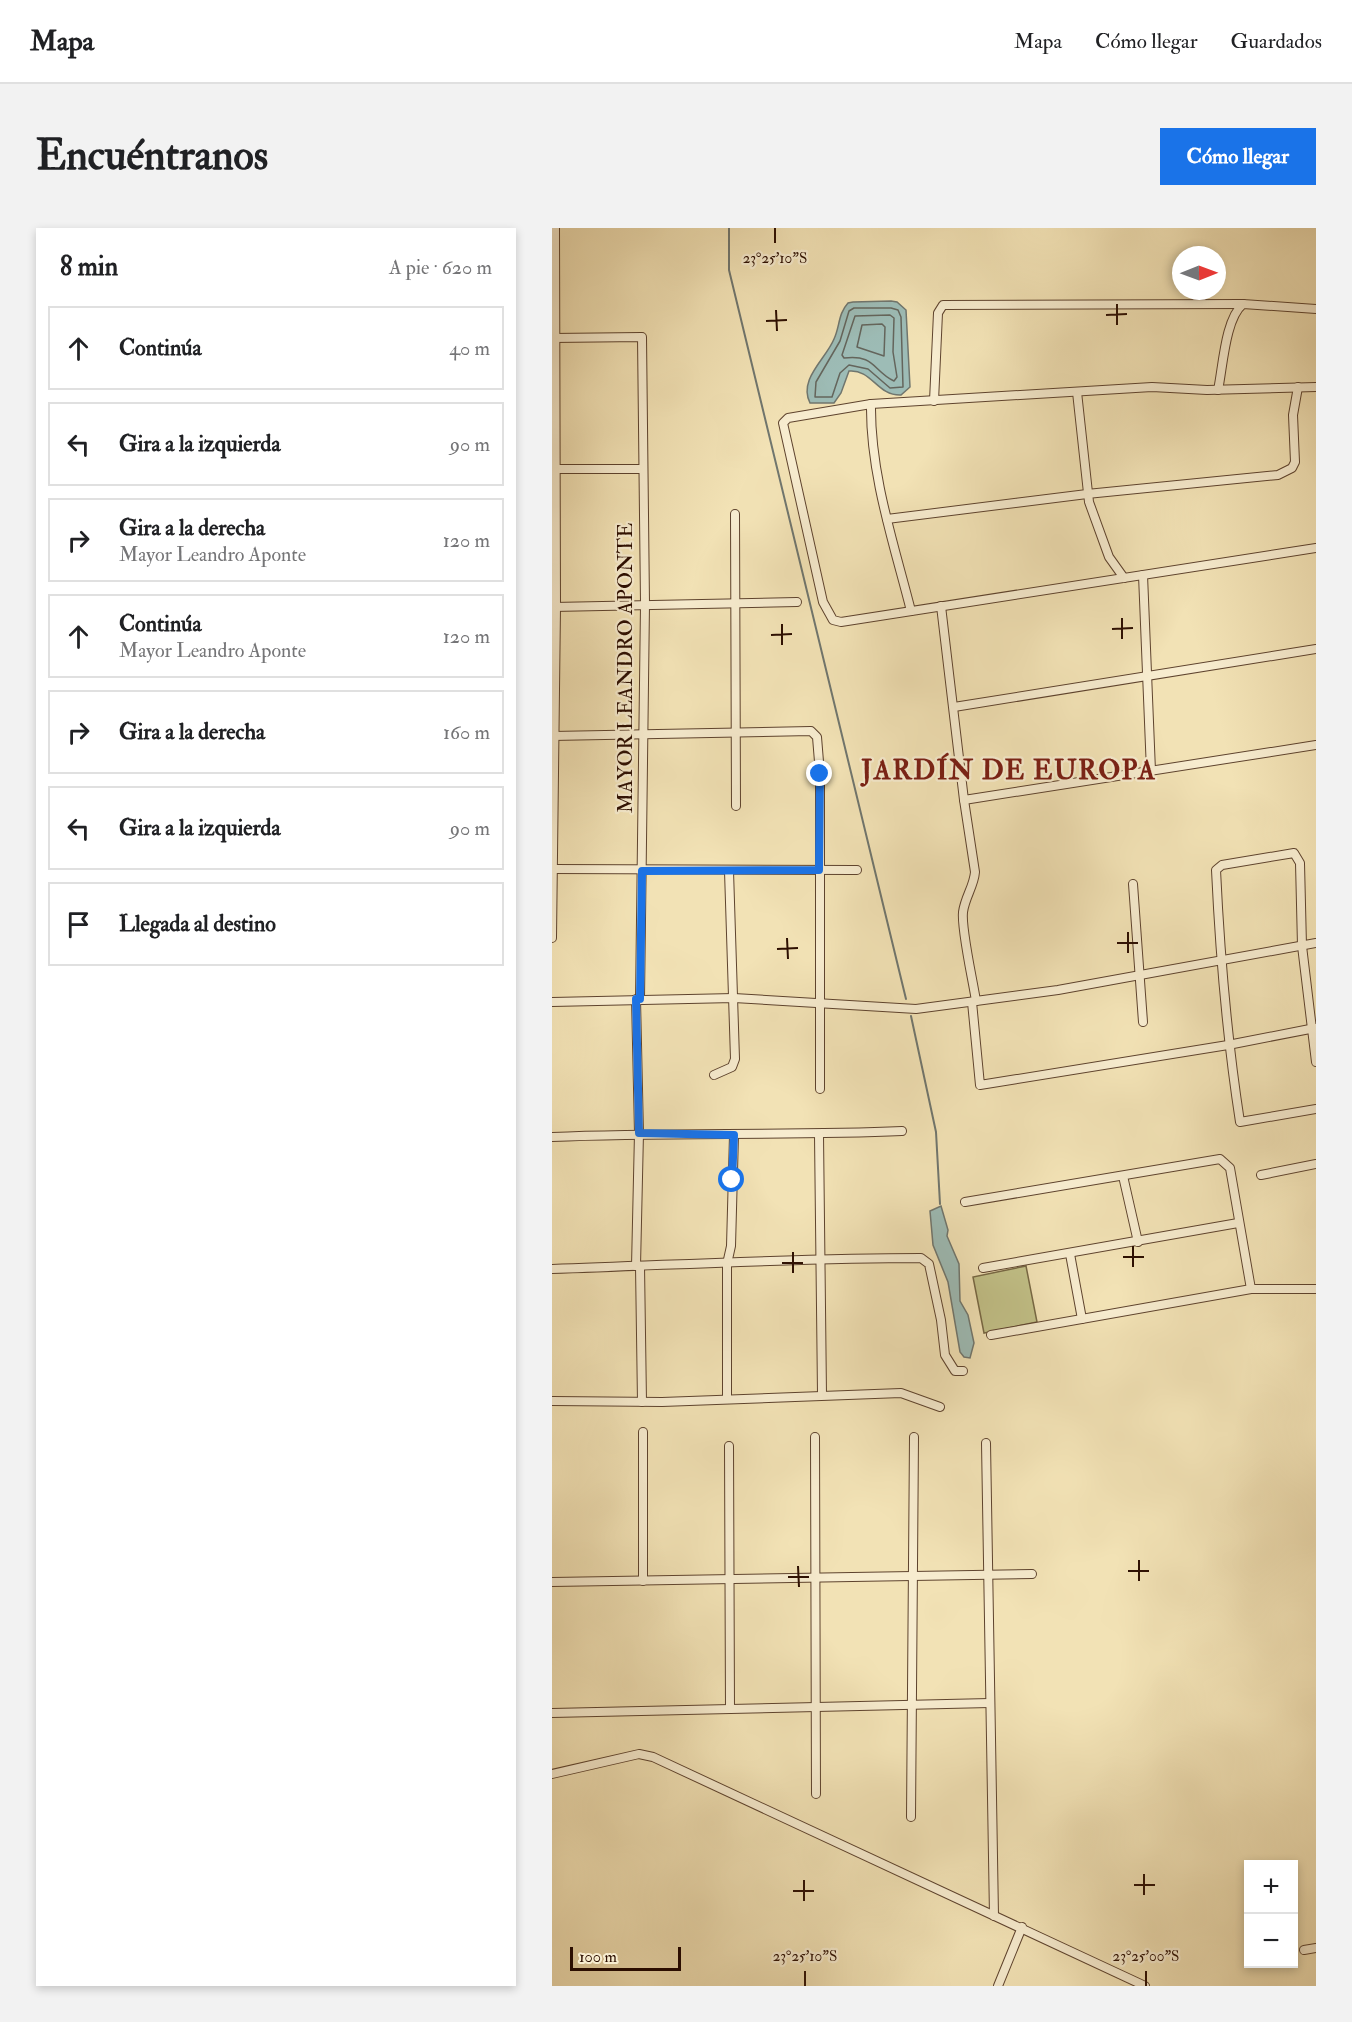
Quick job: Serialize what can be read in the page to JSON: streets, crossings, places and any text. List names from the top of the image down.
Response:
{
  "streets": {
    "street": ["MAYOR LEANDRO APONTE"]
  },
  "districts": ["JARDÍN DE EUROPA"],
  "scale_bar": "100 m",
  "north": "right",
  "page": {
    "header": "Mapa",
    "nav": ["Mapa", "Cómo llegar", "Guardados"],
    "buttons": "Cómo llegar",
    "title": "Encuéntranos",
    "heading": ["8 min", "A pie · 620 m"],
    "list": [
      ["Continúa", "40 m"],
      ["Gira a la izquierda", "90 m"],
      ["Gira a la derecha", "Mayor Leandro Aponte", "120 m"],
      ["Continúa", "Mayor Leandro Aponte", "120 m"],
      ["Gira a la derecha", "160 m"],
      ["Gira a la izquierda", "90 m"],
      "Llegada al destino"
    ],
    "map_buttons": ["+", "−"],
    "scale": "100 m"
  },
  "coordinates": ["23°25'10\"S", "23°25'00\"S"]
}
